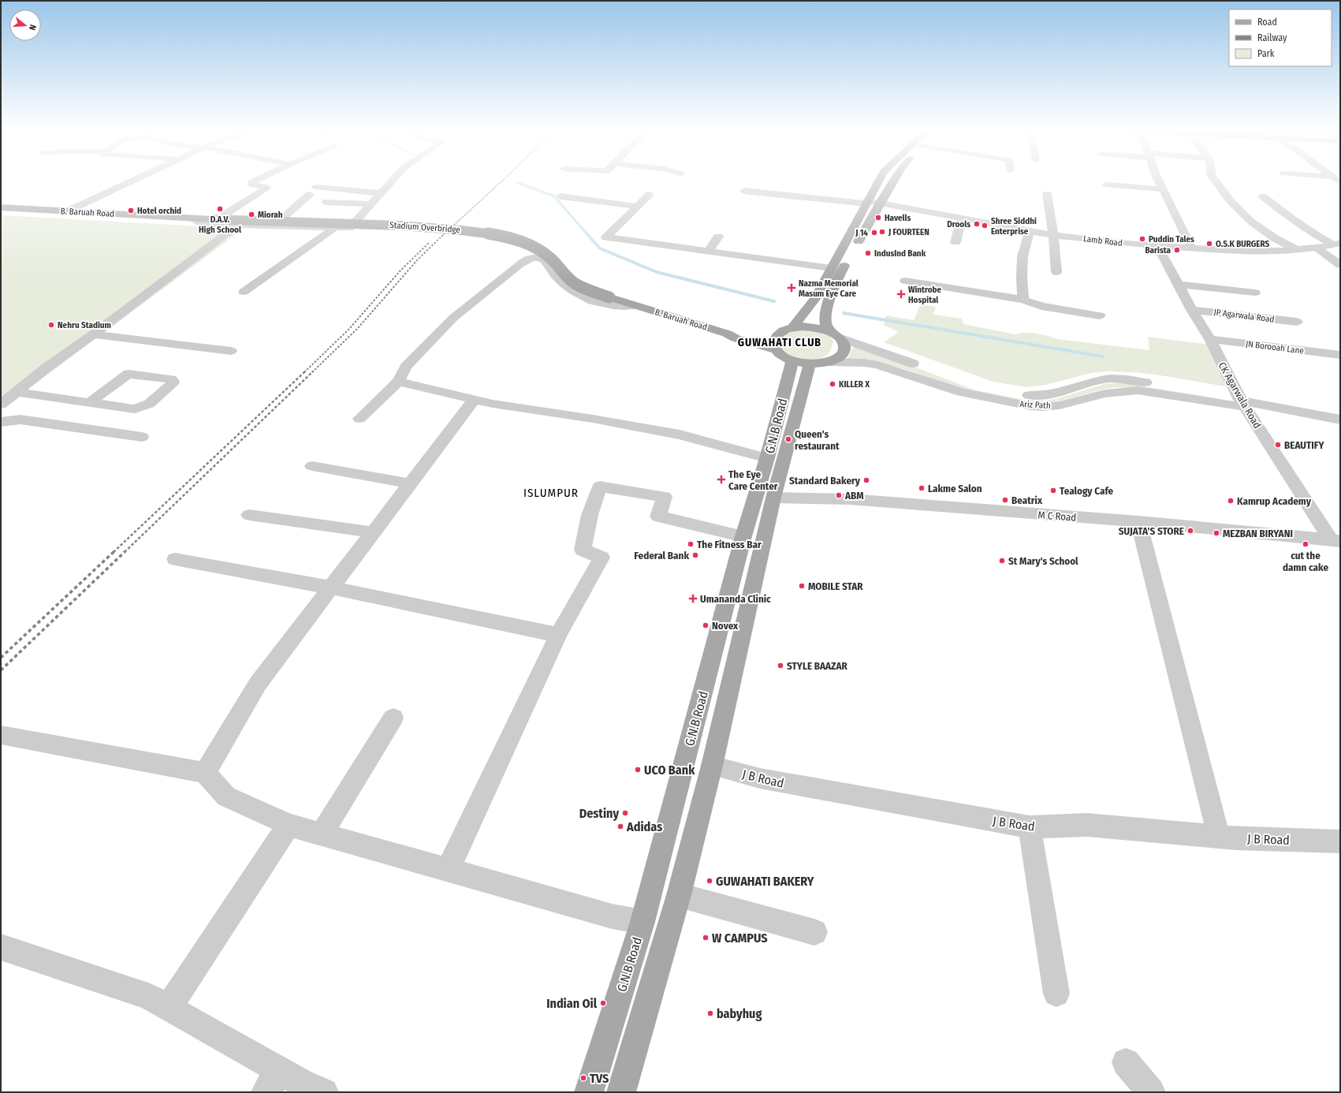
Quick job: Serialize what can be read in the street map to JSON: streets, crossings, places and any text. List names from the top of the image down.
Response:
{
  "streets": {
    "main road": ["B. Baruah Road", "Stadium Overbridge", "G.N.B Road"],
    "street": [
      "Lamb Road",
      "JP Agarwala Road",
      "JN Borooah Lane",
      "CK Agarwala Road",
      "Ariz Path",
      "M C Road",
      "J B Road"
    ]
  },
  "crossings": [
    ["B. Baruah Road", "Stadium Overbridge"],
    ["Lamb Road", "CK Agarwala Road"],
    ["JP Agarwala Road", "CK Agarwala Road"],
    ["JN Borooah Lane", "CK Agarwala Road"],
    ["CK Agarwala Road", "Ariz Path"],
    ["CK Agarwala Road", "M C Road"],
    ["Ariz Path", "G.N.B Road"],
    ["G.N.B Road", "M C Road"],
    ["G.N.B Road", "J B Road"]
  ],
  "districts": ["GUWAHATI CLUB", "ISLUMPUR"],
  "places": {
    "other": [
      "D.A.V. High School",
      "Hotel orchid",
      "Miorah",
      "Havells",
      "Drools",
      "Shree Siddhi Enterprise",
      "J FOURTEEN",
      "J 14",
      "Puddin Tales",
      "O.S.K BURGERS",
      "Barista",
      "IndusInd Bank",
      "Nehru Stadium",
      "KILLER X",
      "Queen's restaurant",
      "BEAUTIFY",
      "Standard Bakery",
      "Lakme Salon",
      "Tealogy Cafe",
      "ABM",
      "Beatrix",
      "Kamrup Academy",
      "SUJATA'S STORE",
      "MEZBAN BIRYANI",
      "The Fitness Bar",
      "cut the damn cake",
      "Federal Bank",
      "St Mary's School",
      "MOBILE STAR",
      "Novex",
      "STYLE BAAZAR",
      "UCO Bank",
      "Destiny",
      "Adidas",
      "GUWAHATI BAKERY",
      "W CAMPUS",
      "Indian Oil",
      "babyhug",
      "TVS"
    ],
    "health": [
      "Nazma Memorial Masum Eye Care",
      "Wintrobe Hospital",
      "The Eye Care Center",
      "Umananda Clinic"
    ]
  },
  "legend": ["Road", "Railway", "Park"],
  "north": "right"
}
